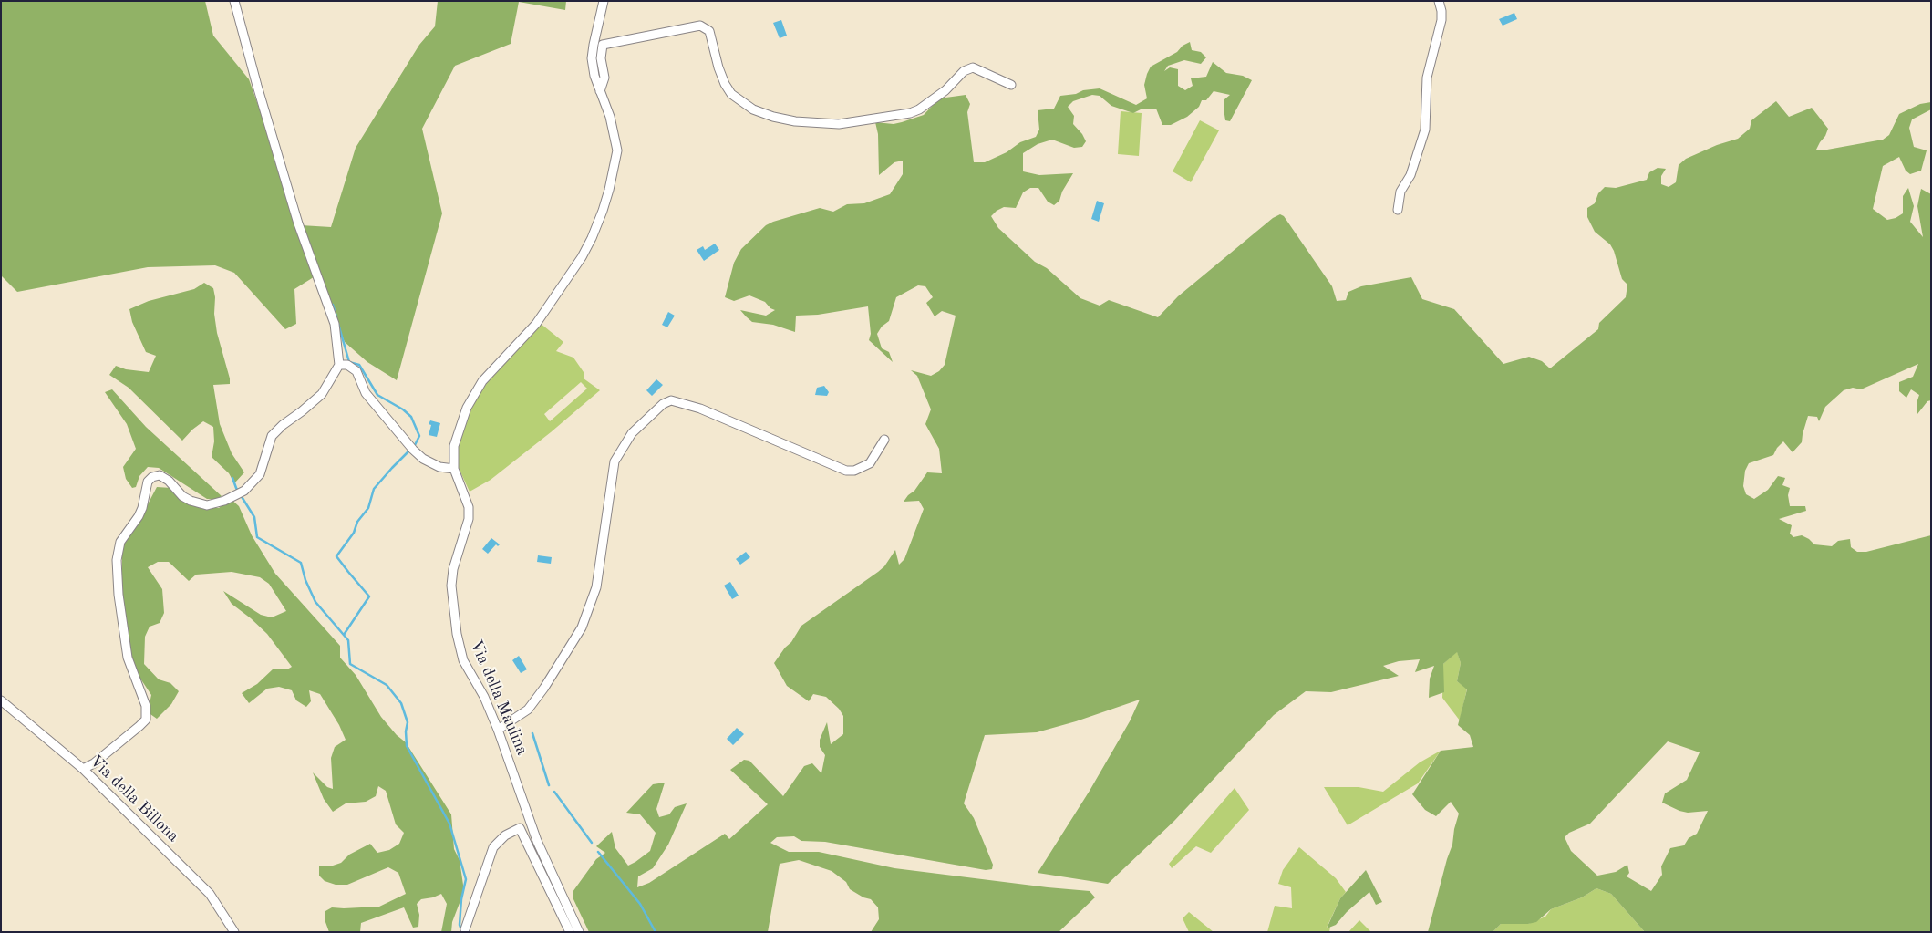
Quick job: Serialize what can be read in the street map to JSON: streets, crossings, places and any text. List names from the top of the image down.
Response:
{
  "streets": {
    "street": ["Via della Maulina", "Via della Billona"]
  }
}
